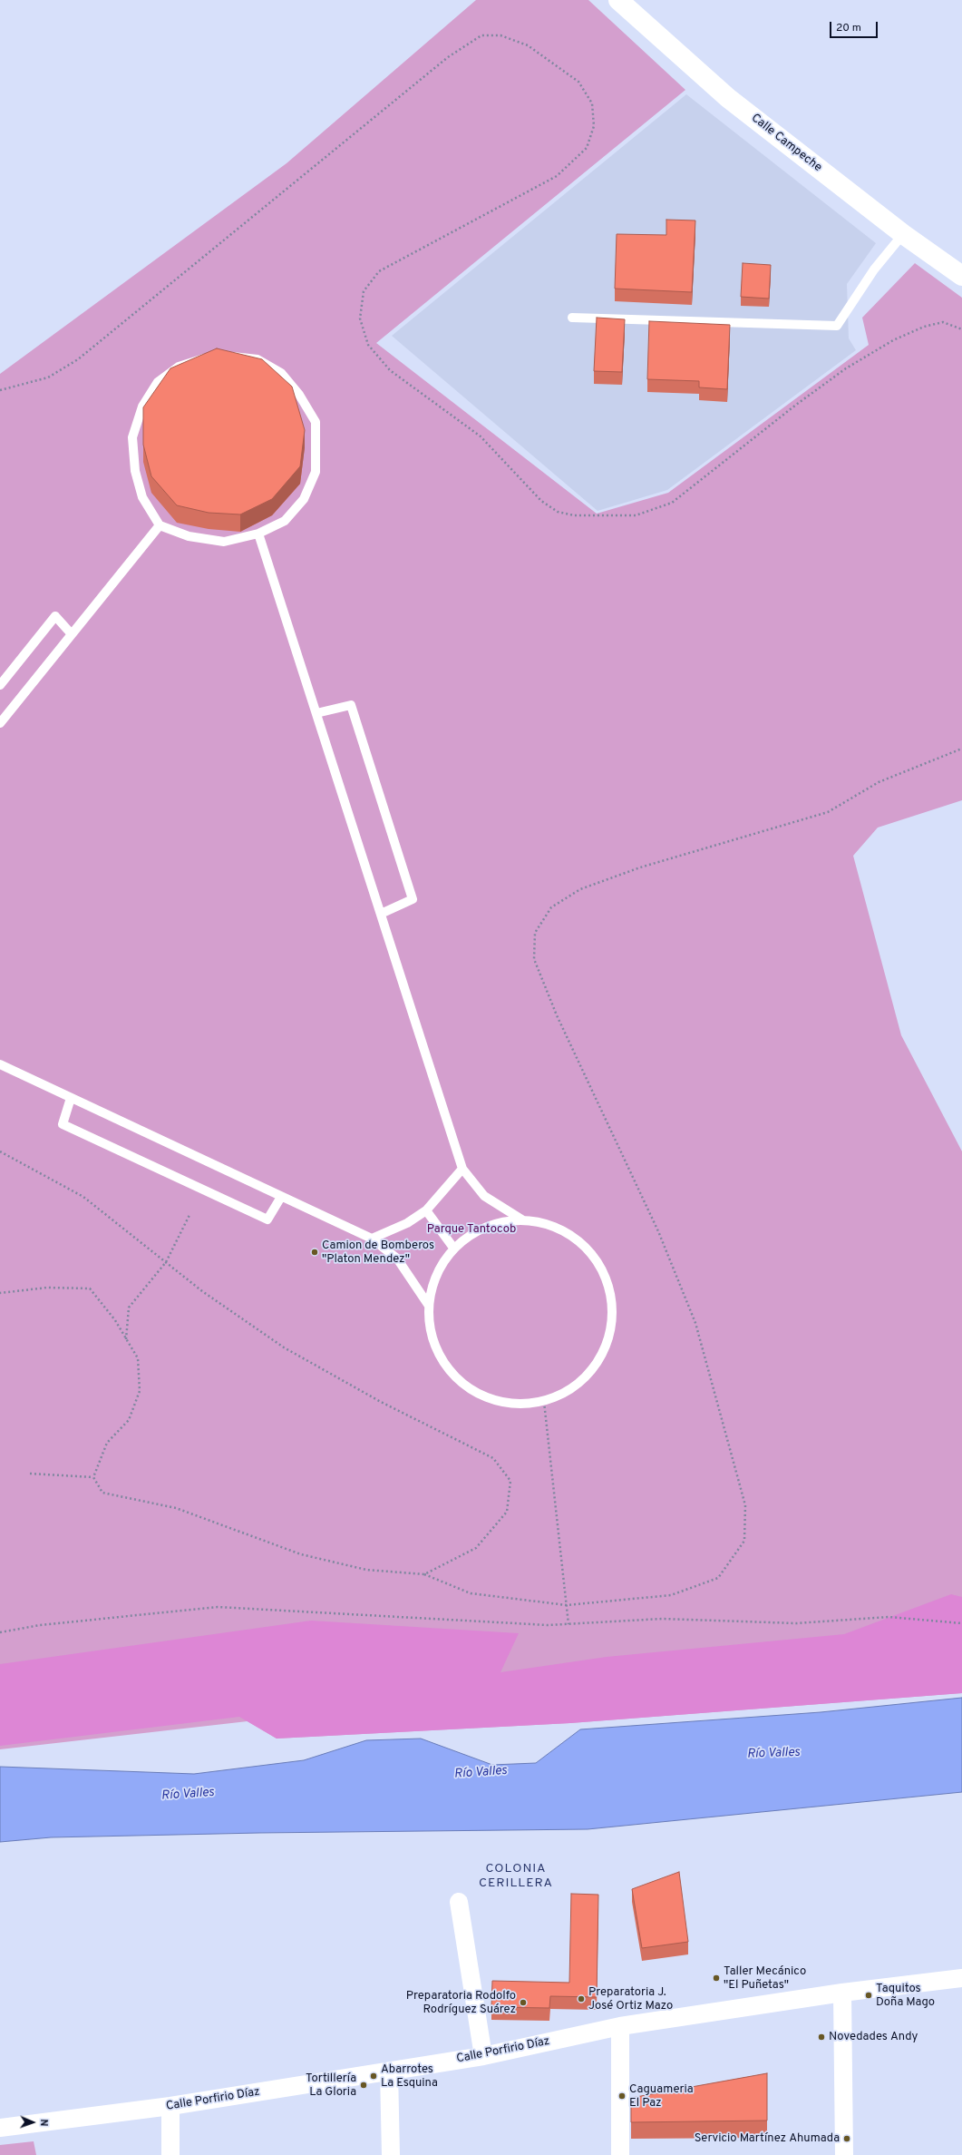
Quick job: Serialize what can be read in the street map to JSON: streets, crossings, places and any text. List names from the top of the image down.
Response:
{
  "streets": {
    "street": ["Calle Campeche", "Calle Porfirio Díaz"]
  },
  "districts": ["COLONIA CERILLERA"],
  "water": ["Río Valles"],
  "parks": ["Parque Tantocob"],
  "places": [
    "Camion de Bomberos \"Platon Mendez\"",
    "Taller Mecánico \"El Puñetas\"",
    "Taquitos Doña Mago",
    "Preparatoria J. José Ortiz Mazo",
    "Preparatoria Rodolfo Rodríguez Suárez",
    "Novedades Andy",
    "Abarrotes La Esquina",
    "Tortillería La Gloria",
    "Caguameria El Paz",
    "Servicio Martínez Ahumada"
  ],
  "scale_bar": "20 m",
  "north": "right"
}
